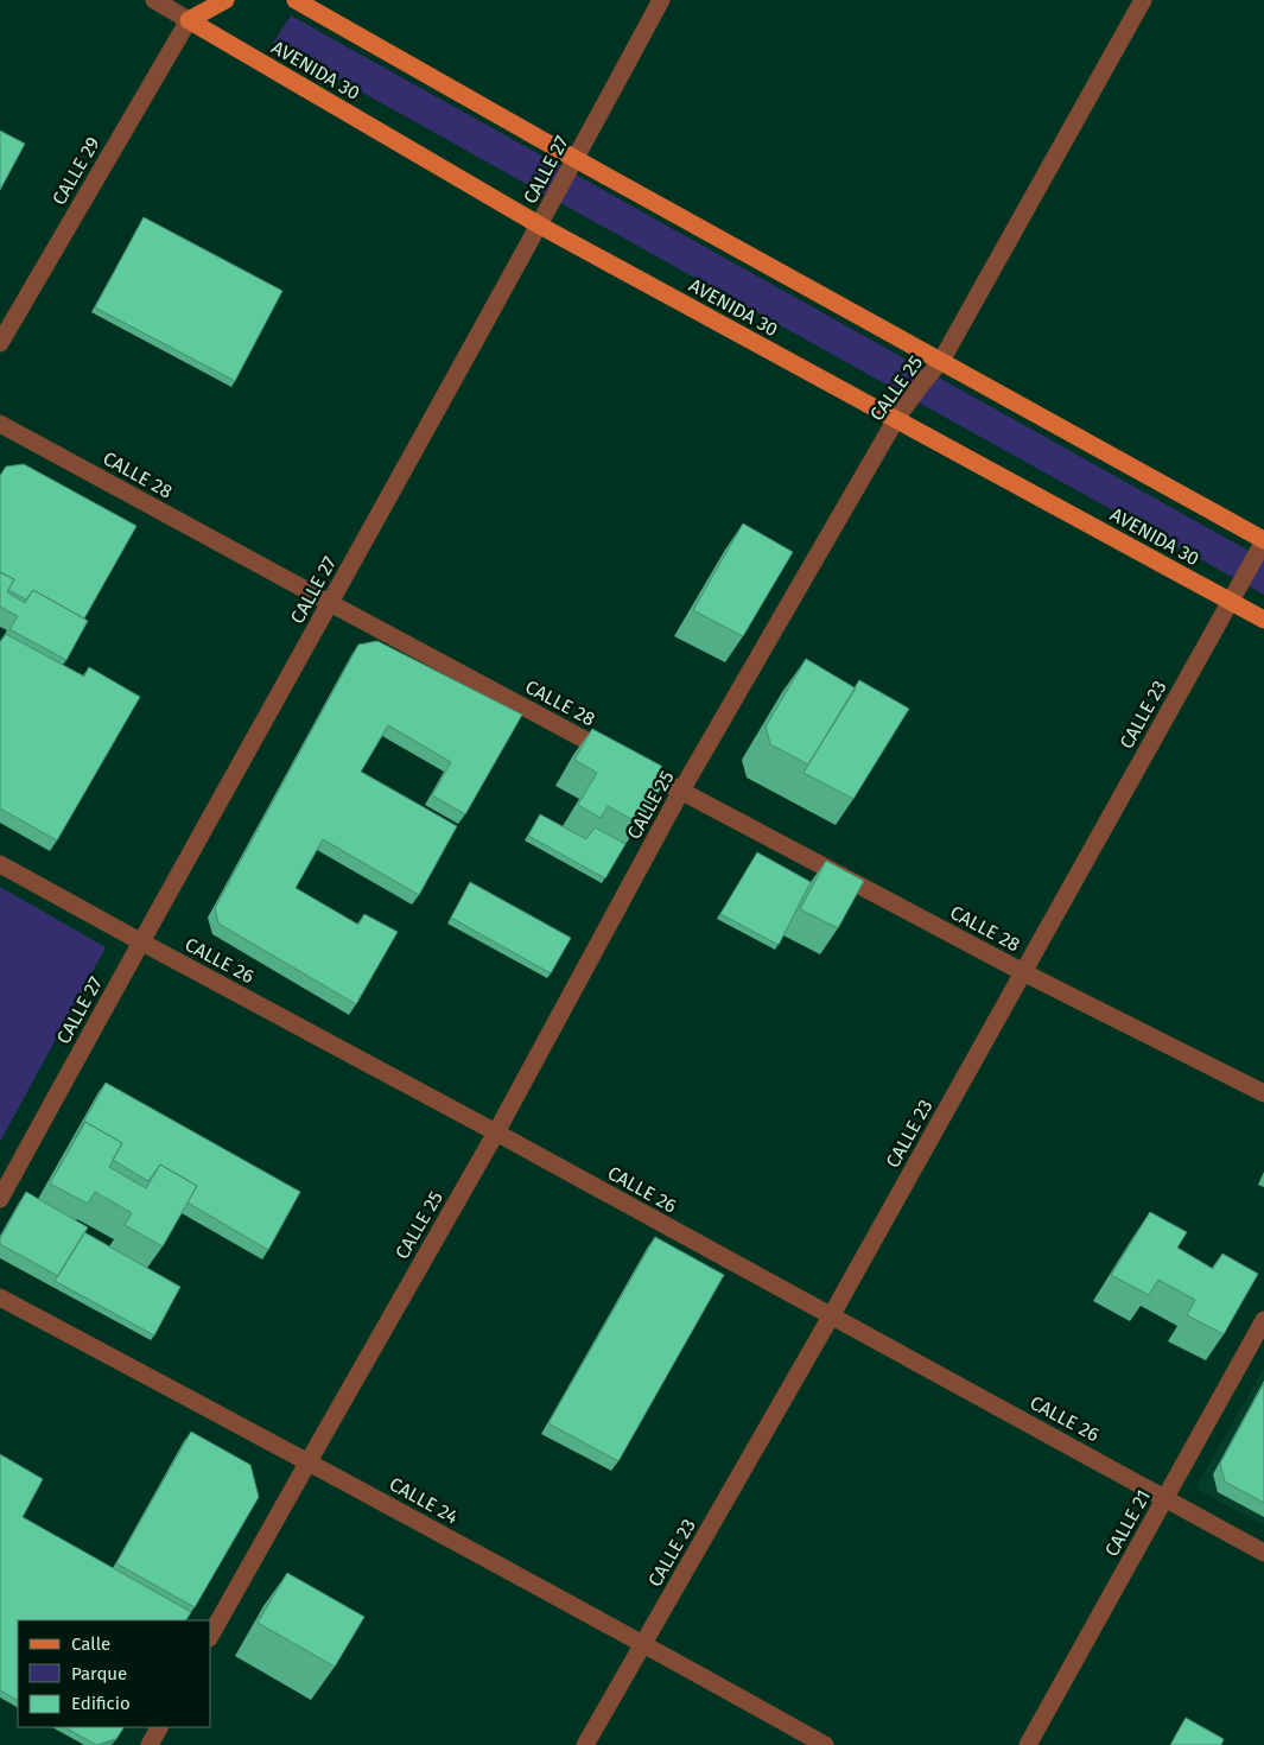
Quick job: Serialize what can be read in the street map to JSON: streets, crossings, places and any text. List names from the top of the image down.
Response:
{
  "streets": {
    "main road": ["AVENIDA 30", "CALLE 29"],
    "street": [
      "CALLE 27",
      "CALLE 25",
      "CALLE 28",
      "CALLE 23",
      "CALLE 26",
      "CALLE 24",
      "CALLE 21"
    ]
  },
  "crossings": [
    ["AVENIDA 30", "CALLE 27"],
    ["AVENIDA 30", "CALLE 29"],
    ["AVENIDA 30", "CALLE 25"],
    ["AVENIDA 30", "CALLE 23"],
    ["CALLE 27", "CALLE 28"],
    ["CALLE 27", "CALLE 26"],
    ["CALLE 25", "CALLE 28"],
    ["CALLE 25", "CALLE 26"],
    ["CALLE 25", "CALLE 24"],
    ["CALLE 28", "CALLE 23"],
    ["CALLE 23", "CALLE 26"],
    ["CALLE 23", "CALLE 24"],
    ["CALLE 26", "CALLE 21"]
  ],
  "legend": ["Calle", "Parque", "Edificio"]
}
